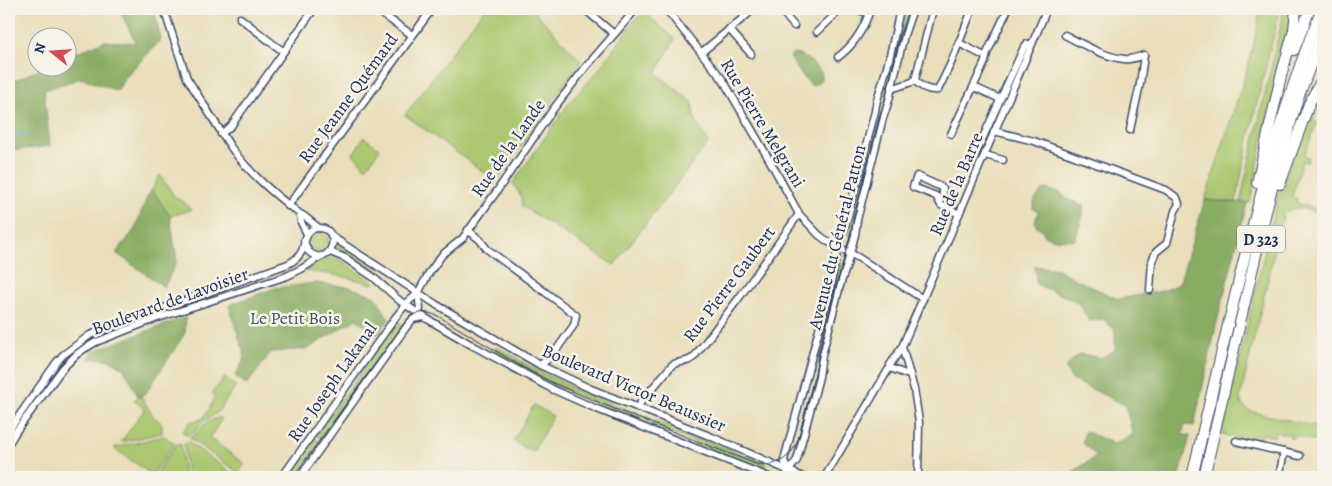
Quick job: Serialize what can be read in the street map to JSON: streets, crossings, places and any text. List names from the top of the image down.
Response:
{
  "streets": {
    "highway": ["D 323"],
    "street": [
      "Rue Jeanne Quémard",
      "Rue Pierre Melgrani",
      "Rue de la Lande",
      "Rue de la Barre",
      "Avenue du Général Patton",
      "Rue Pierre Gaubert",
      "Boulevard de Lavoisier",
      "Rue Joseph Lakanal",
      "Boulevard Victor Beaussier"
    ]
  },
  "crossings": [
    ["Rue Pierre Melgrani", "Rue de la Barre"],
    ["Rue Pierre Melgrani", "Avenue du Général Patton"],
    ["Rue Pierre Melgrani", "Rue Pierre Gaubert"],
    ["Rue de la Lande", "Rue Joseph Lakanal"],
    ["Rue de la Lande", "Boulevard Victor Beaussier"],
    ["Avenue du Général Patton", "Boulevard Victor Beaussier"],
    ["Rue Pierre Gaubert", "Boulevard Victor Beaussier"],
    ["Boulevard de Lavoisier", "Boulevard Victor Beaussier"],
    ["Rue Joseph Lakanal", "Boulevard Victor Beaussier"]
  ],
  "parks": ["Le Petit Bois"],
  "north": "left"
}
